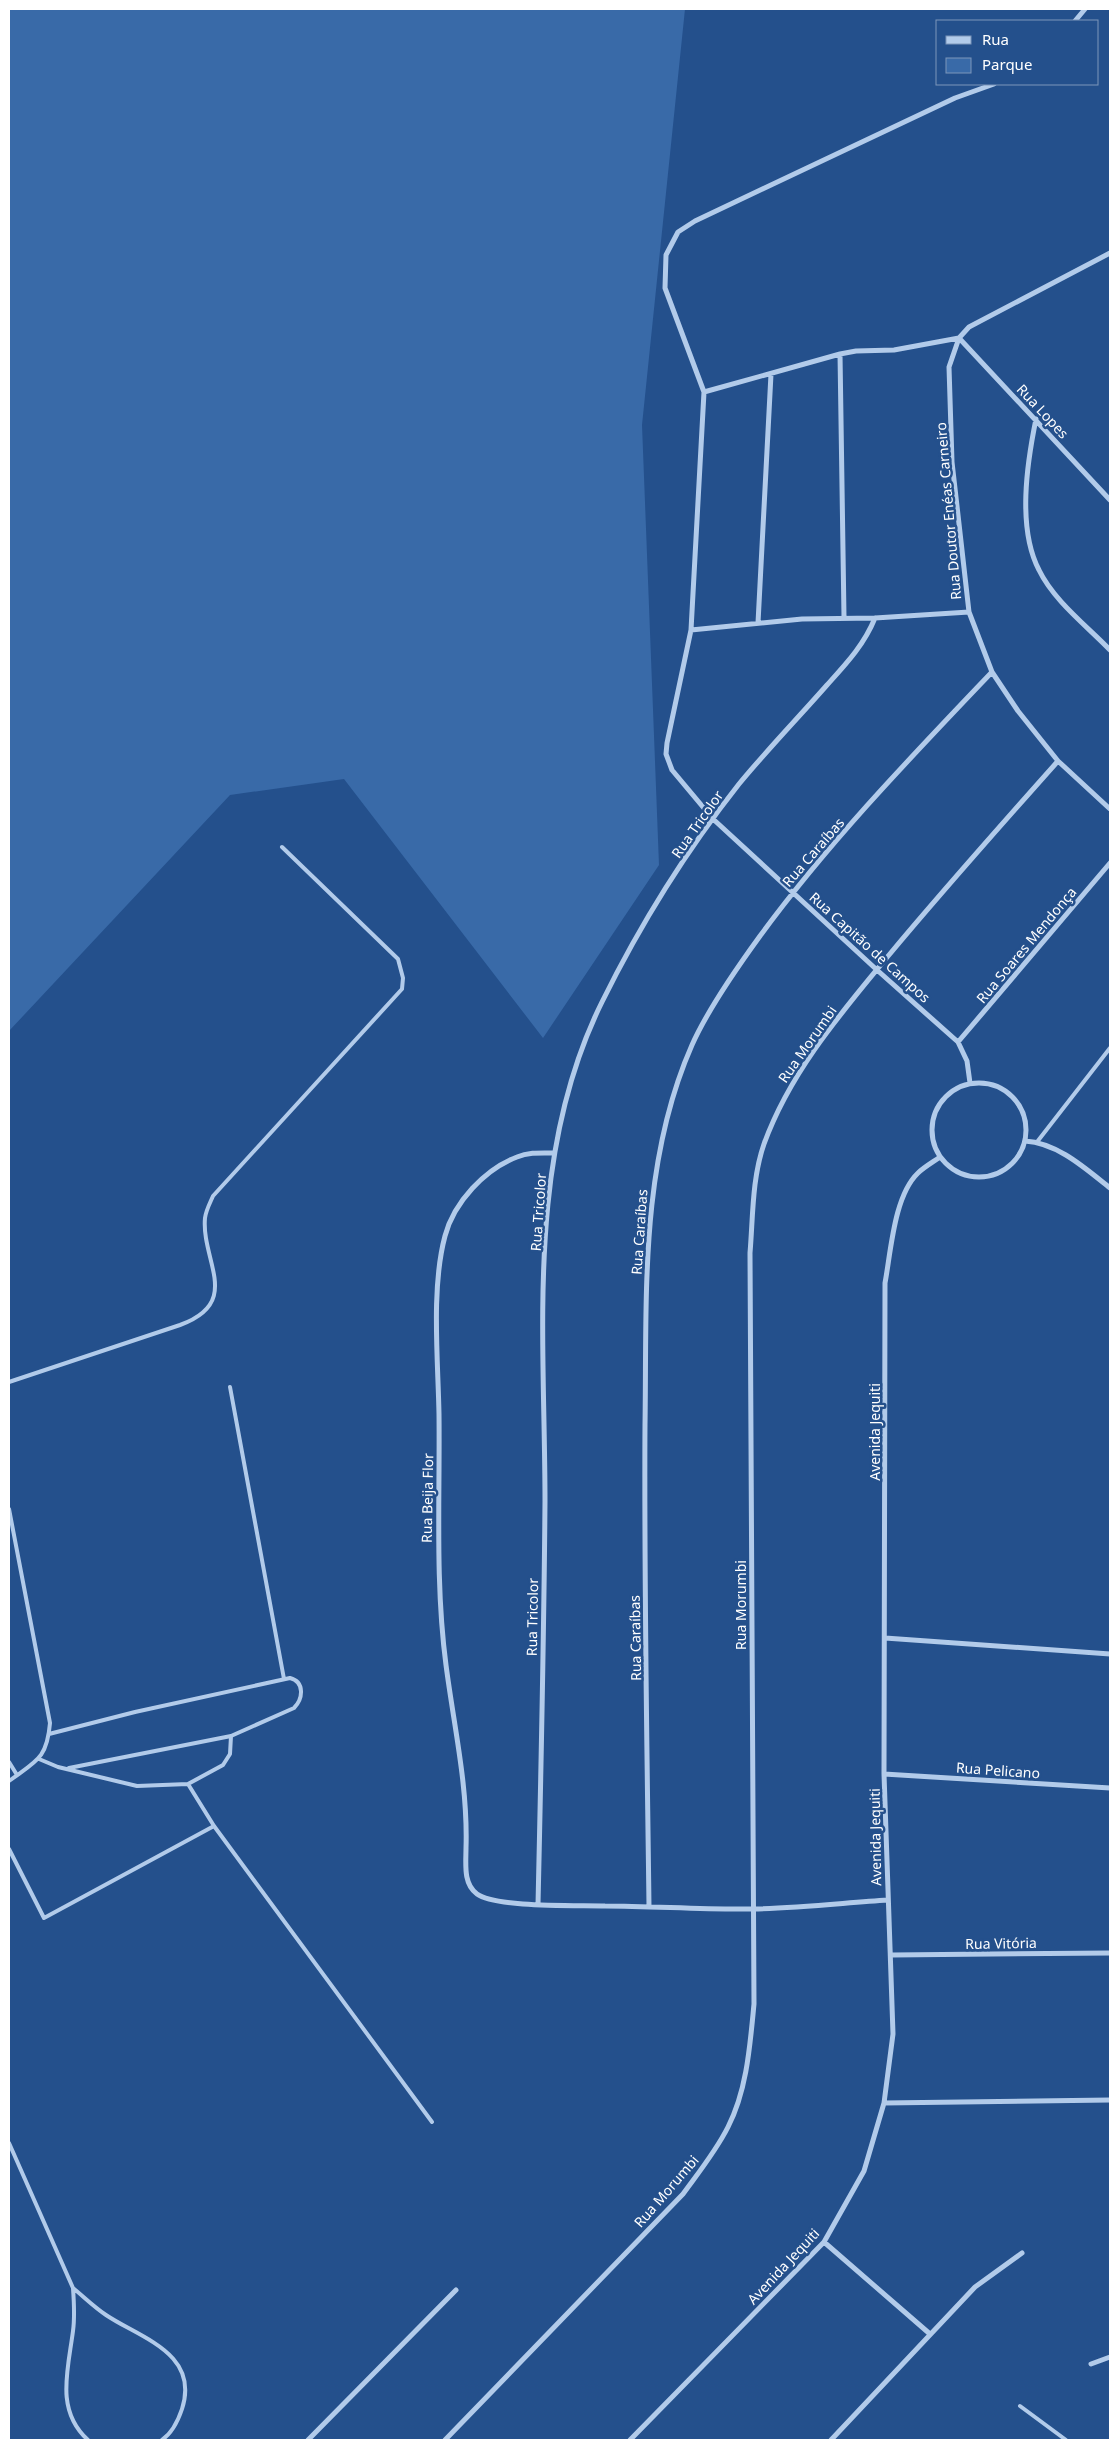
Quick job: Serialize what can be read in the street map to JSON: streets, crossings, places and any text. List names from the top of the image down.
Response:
{
  "streets": {
    "street": [
      "Rua Lopes",
      "Rua Doutor Enéas Carneiro",
      "Rua Tricolor",
      "Rua Caraíbas",
      "Rua Soares Mendonça",
      "Rua Capitão de Campos",
      "Rua Morumbi",
      "Avenida Jequiti",
      "Rua Beija Flor",
      "Rua Pelicano",
      "Rua Vitória"
    ]
  },
  "crossings": [
    ["Rua Lopes", "Rua Doutor Enéas Carneiro"],
    ["Rua Doutor Enéas Carneiro", "Rua Caraíbas"],
    ["Rua Doutor Enéas Carneiro", "Rua Morumbi"],
    ["Rua Tricolor", "Rua Capitão de Campos"],
    ["Rua Tricolor", "Rua Beija Flor"],
    ["Rua Caraíbas", "Rua Capitão de Campos"],
    ["Rua Soares Mendonça", "Rua Capitão de Campos"],
    ["Rua Capitão de Campos", "Rua Morumbi"],
    ["Rua Capitão de Campos", "Avenida Jequiti"],
    ["Avenida Jequiti", "Rua Pelicano"],
    ["Avenida Jequiti", "Rua Vitória"]
  ],
  "legend": ["Rua", "Parque"]
}
